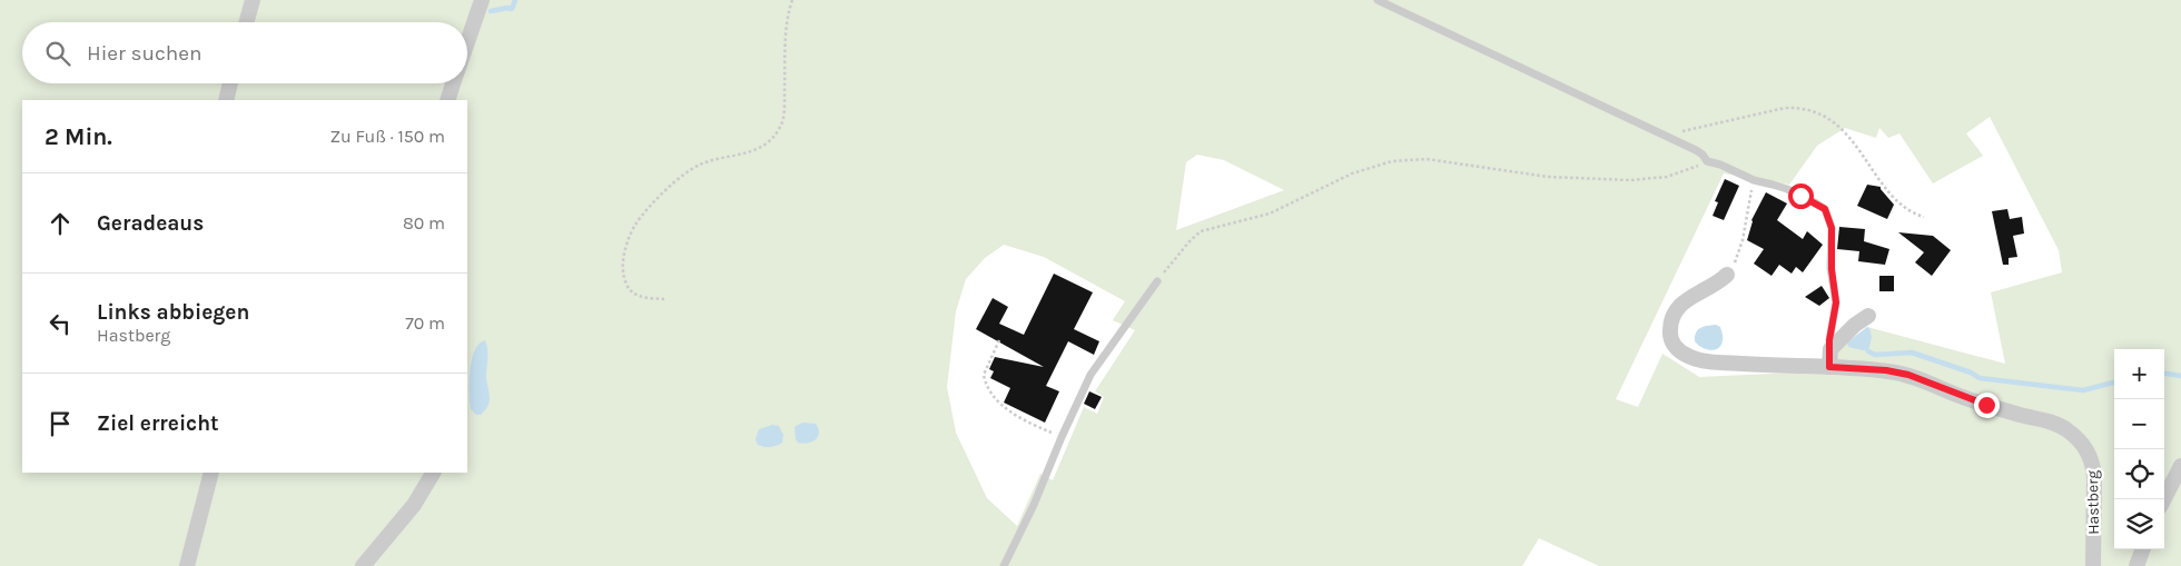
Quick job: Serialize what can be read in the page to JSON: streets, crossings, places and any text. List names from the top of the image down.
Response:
{
  "streets": {
    "street": ["Hastberg"]
  },
  "page": {
    "search": "Hier suchen",
    "heading": ["2 Min.", "Zu Fuß · 150 m"],
    "list": [
      ["Geradeaus", "80 m"],
      ["Links abbiegen", "Hastberg", "70 m"],
      "Ziel erreicht"
    ],
    "map_buttons": ["+", "−"]
  }
}
